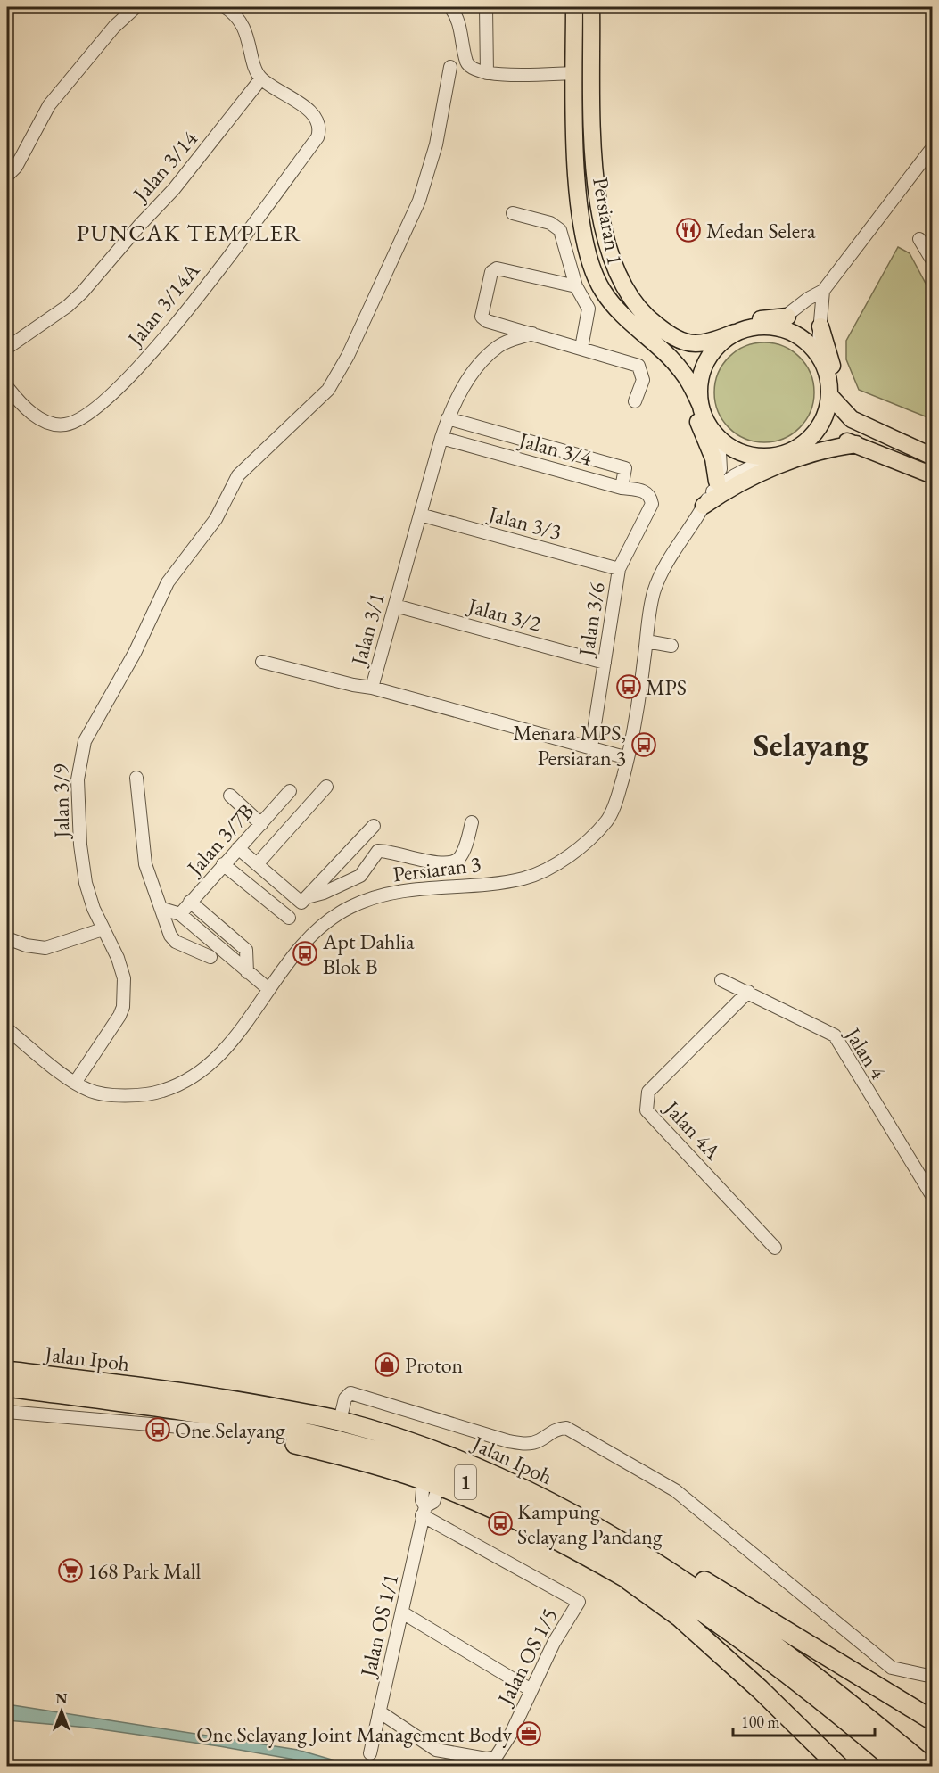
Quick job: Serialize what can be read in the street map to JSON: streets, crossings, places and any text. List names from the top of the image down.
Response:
{
  "streets": {
    "highway": ["Jalan Ipoh", "1"],
    "main road": ["Persiaran 1"],
    "street": [
      "Jalan 3/14",
      "Jalan 3/14A",
      "Jalan 3/4",
      "Jalan 3/3",
      "Jalan 3/2",
      "Jalan 3/6",
      "Jalan 3/1",
      "Jalan 3/9",
      "Jalan 3/7B",
      "Persiaran 3",
      "Jalan 4",
      "Jalan 4A",
      "Jalan OS 1/1",
      "Jalan OS 1/5"
    ]
  },
  "crossings": [
    ["Jalan 3/14", "Jalan 3/14A"],
    ["Persiaran 1", "Persiaran 3"],
    ["Jalan 3/4", "Jalan 3/6"],
    ["Jalan 3/4", "Jalan 3/1"],
    ["Jalan 3/3", "Jalan 3/6"],
    ["Jalan 3/3", "Jalan 3/1"],
    ["Jalan 3/2", "Jalan 3/6"],
    ["Jalan 3/2", "Jalan 3/1"],
    ["Jalan 3/6", "Jalan 3/1"],
    ["Jalan 3/1", "Persiaran 3"],
    ["Jalan 3/9", "Persiaran 3"],
    ["Jalan 4", "Jalan 4A"],
    ["Jalan OS 1/1", "Jalan OS 1/5"]
  ],
  "districts": ["PUNCAK TEMPLER", "Selayang"],
  "places": {
    "restaurant": ["Medan Selera"],
    "bus stop": [
      "MPS",
      "Menara MPS, Persiaran 3",
      "Apt Dahlia Blok B",
      "One Selayang",
      "Kampung Selayang Pandang"
    ],
    "shop": ["Proton"],
    "supermarket": ["168 Park Mall"],
    "office": ["One Selayang Joint Management Body"]
  },
  "scale_bar": "100 m",
  "north": "top"
}
